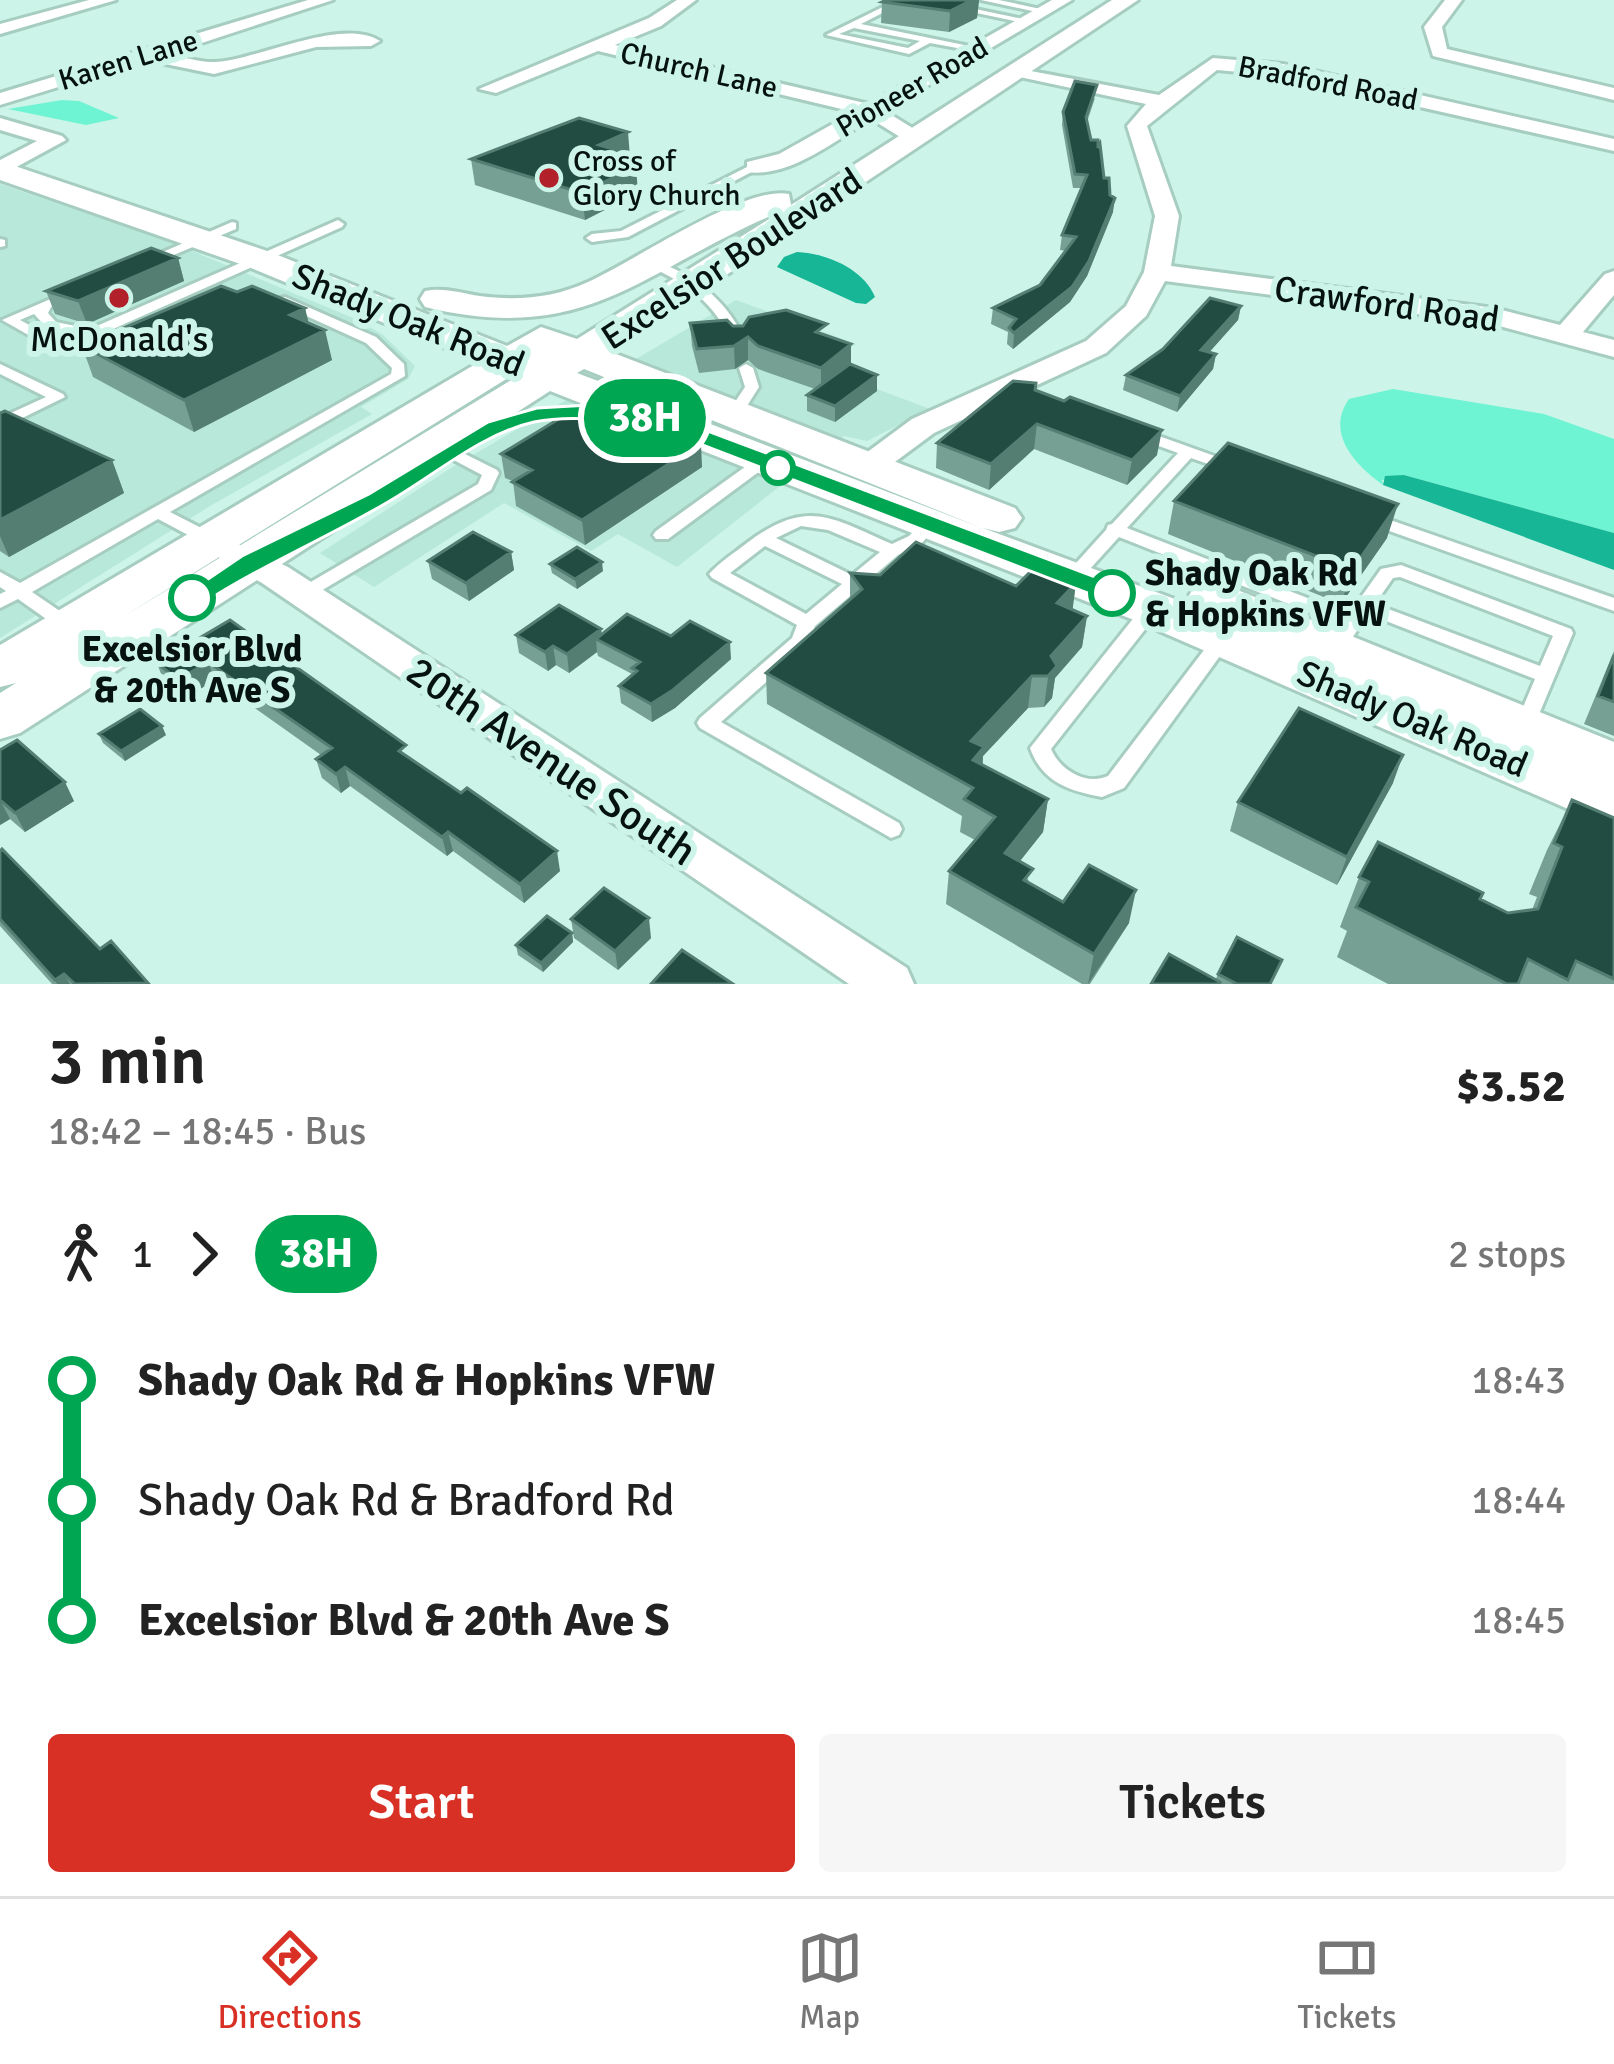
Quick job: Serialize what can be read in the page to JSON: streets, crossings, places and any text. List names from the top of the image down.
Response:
{
  "streets": {
    "main road": ["Excelsior Boulevard", "Shady Oak Road"],
    "street": [
      "Karen Lane",
      "Church Lane",
      "Bradford Road",
      "Pioneer Road",
      "Crawford Road",
      "20th Avenue South"
    ]
  },
  "crossings": [
    ["Church Lane", "Pioneer Road"],
    ["Church Lane", "Excelsior Boulevard"],
    ["Excelsior Boulevard", "Shady Oak Road"],
    ["Excelsior Boulevard", "20th Avenue South"]
  ],
  "places": [
    "Cross of Glory Church",
    "McDonald's",
    "Shady Oak Rd & Hopkins VFW",
    "Excelsior Blvd & 20th Ave S"
  ],
  "lines": ["bus line 38H"],
  "page": {
    "on_map": "38H",
    "heading": ["3 min", "18:42 – 18:45 · Bus", "$3.52"],
    "legs": ["1", "38H", "2 stops"],
    "list": [
      {
        "name": "Shady Oak Rd & Hopkins VFW",
        "value": "18:43"
      },
      {
        "name": "Shady Oak Rd & Bradford Rd",
        "value": "18:44"
      },
      {
        "name": "Excelsior Blvd & 20th Ave S",
        "value": "18:45"
      }
    ],
    "buttons": ["Start", "Tickets"],
    "tabs": ["Directions", "Map", "Tickets"]
  }
}
